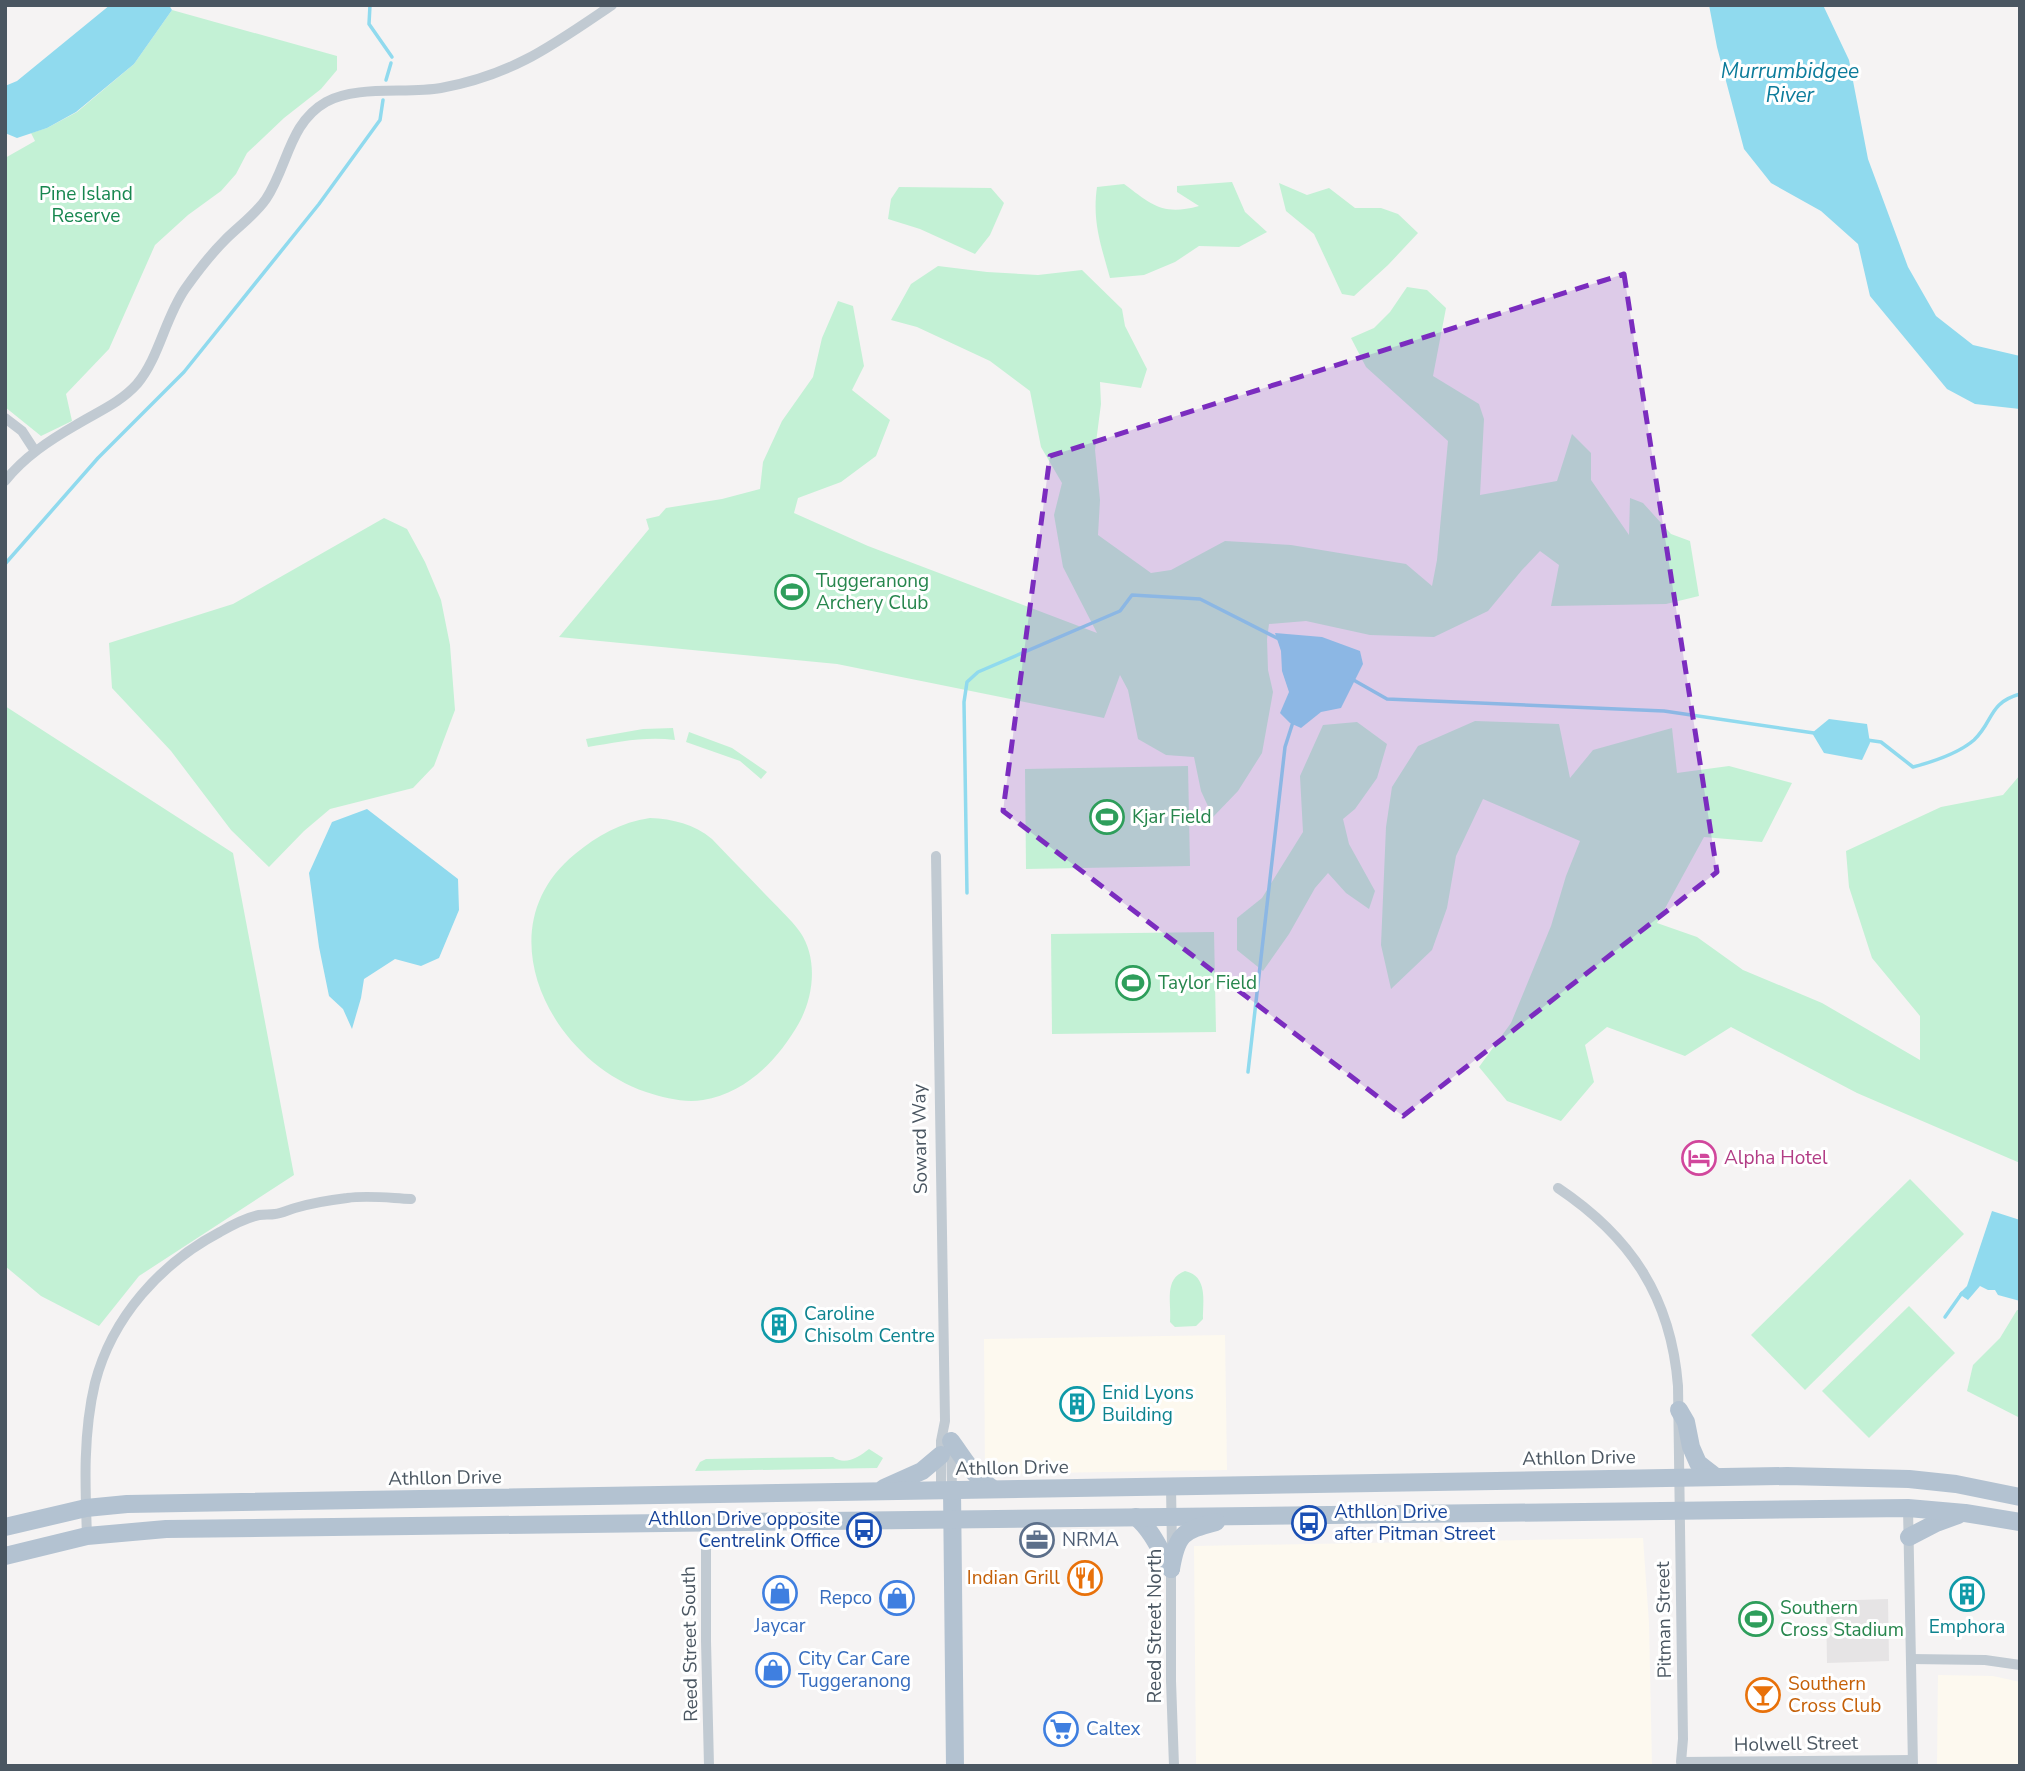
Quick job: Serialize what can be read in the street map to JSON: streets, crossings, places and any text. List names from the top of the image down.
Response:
{
  "streets": {
    "main road": ["Soward Way", "Athllon Drive"],
    "street": [
      "Pitman Street",
      "Reed Street North",
      "Reed Street South",
      "Holwell Street"
    ]
  },
  "crossings": [
    ["Soward Way", "Athllon Drive"],
    ["Athllon Drive", "Pitman Street"],
    ["Athllon Drive", "Reed Street North"],
    ["Pitman Street", "Holwell Street"]
  ],
  "water": ["Murrumbidgee River"],
  "parks": ["Pine Island Reserve"],
  "places": {
    "sports": [
      "Tuggeranong Archery Club",
      "Kjar Field",
      "Taylor Field",
      "Southern Cross Stadium"
    ],
    "hotel": ["Alpha Hotel"],
    "building": ["Caroline Chisolm Centre", "Enid Lyons Building", "Emphora"],
    "bus stop": ["Athllon Drive after Pitman Street", "Athllon Drive opposite Centrelink Office"],
    "office": ["NRMA"],
    "restaurant": ["Indian Grill"],
    "shop": ["Jaycar", "Repco", "City Car Care Tuggeranong"],
    "bar": ["Southern Cross Club"],
    "supermarket": ["Caltex"]
  }
}
